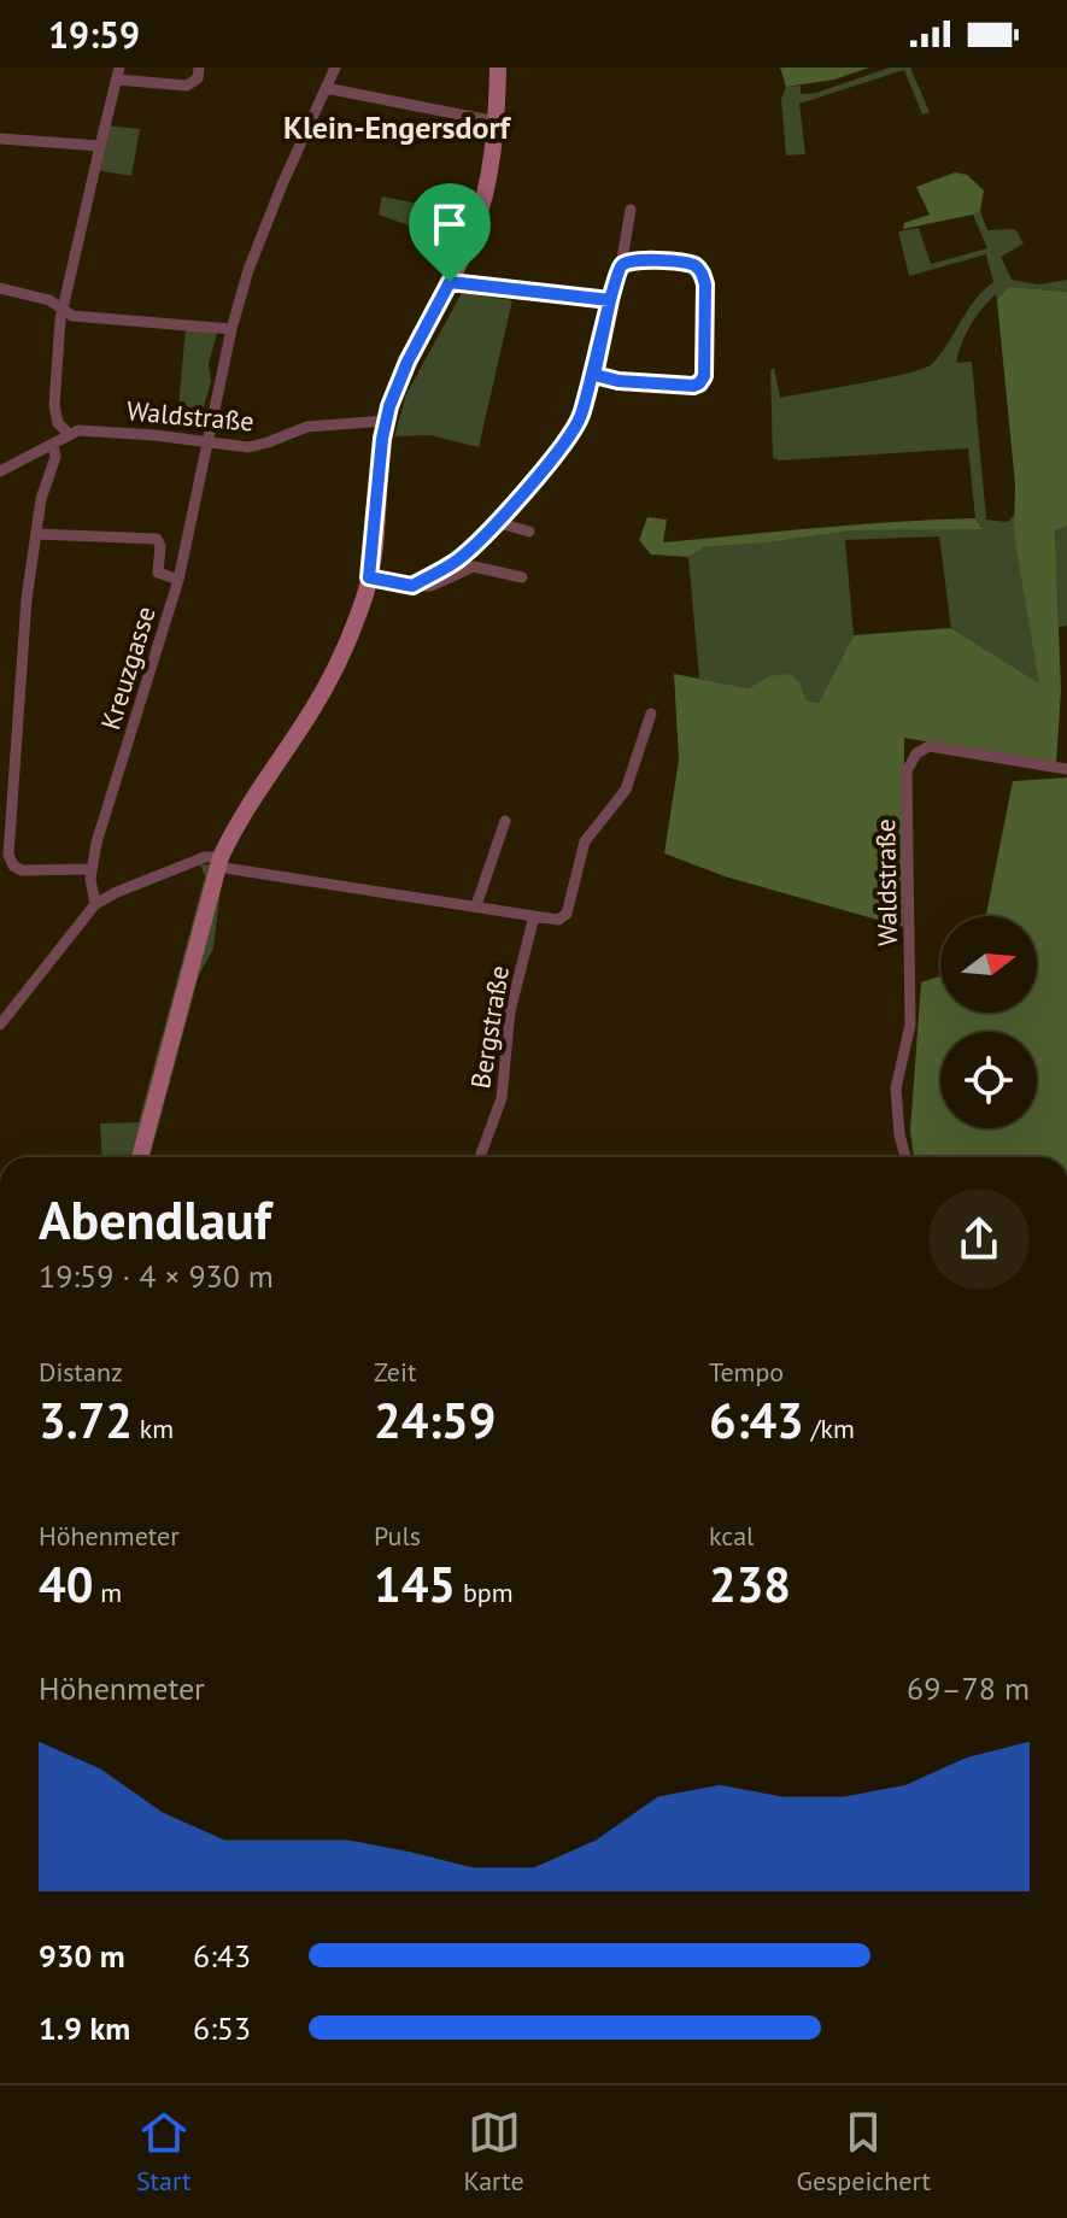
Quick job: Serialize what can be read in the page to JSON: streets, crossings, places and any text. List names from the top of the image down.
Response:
{
  "streets": {
    "street": ["Waldstraße", "Kreuzgasse", "Bergstraße"]
  },
  "crossings": [
    ["Waldstraße", "Kreuzgasse"]
  ],
  "districts": ["Klein-Engersdorf"],
  "north": "right",
  "page": {
    "status": "19:59",
    "heading": ["Abendlauf", "19:59 · 4 × 930 m"],
    "stats": [
      ["Distanz", "3.72 km"],
      ["Zeit", "24:59"],
      ["Tempo", "6:43 /km"],
      ["Höhenmeter", "40 m"],
      ["Puls", "145 bpm"],
      ["kcal", "238"]
    ],
    "chart": ["Höhenmeter", "69–78 m"],
    "list": [
      {
        "name": "930 m",
        "note": "6:43"
      },
      {
        "name": "1.9 km",
        "note": "6:53"
      }
    ],
    "tabs": ["Start", "Karte", "Gespeichert"]
  }
}
